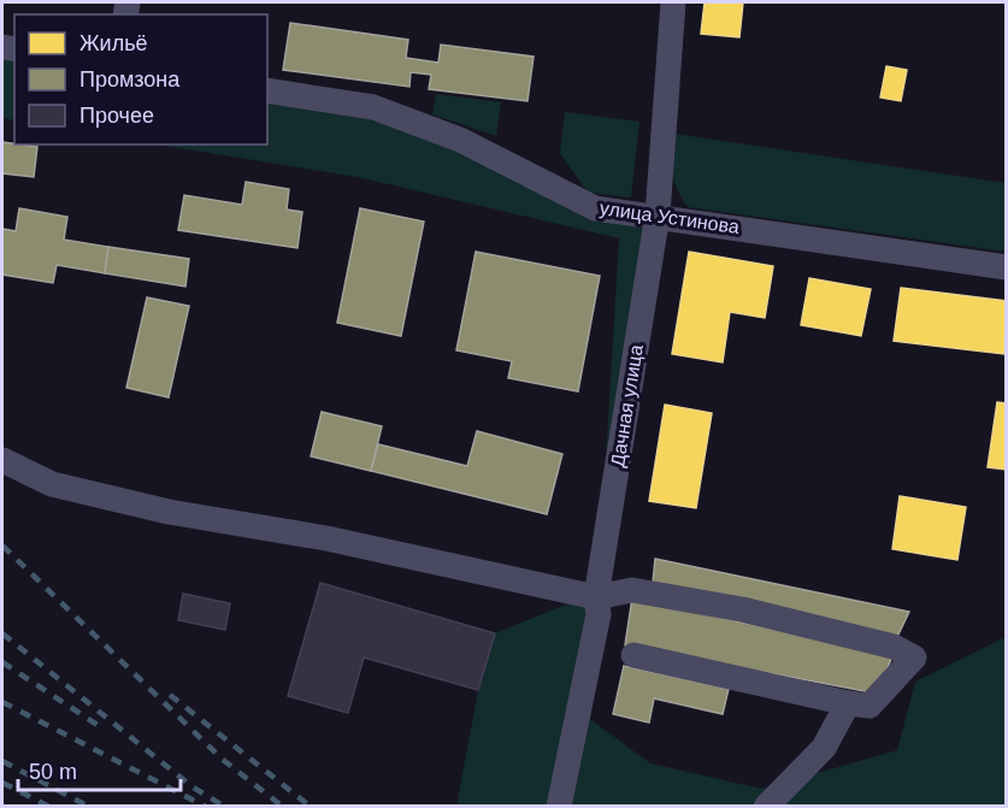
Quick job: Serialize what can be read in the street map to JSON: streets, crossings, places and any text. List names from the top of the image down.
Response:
{
  "streets": {
    "street": ["улица Устинова", "Дачная улица"]
  },
  "crossings": [
    ["улица Устинова", "Дачная улица"]
  ],
  "legend": ["Жильё", "Промзона", "Прочее"],
  "scale_bar": "50 m"
}
